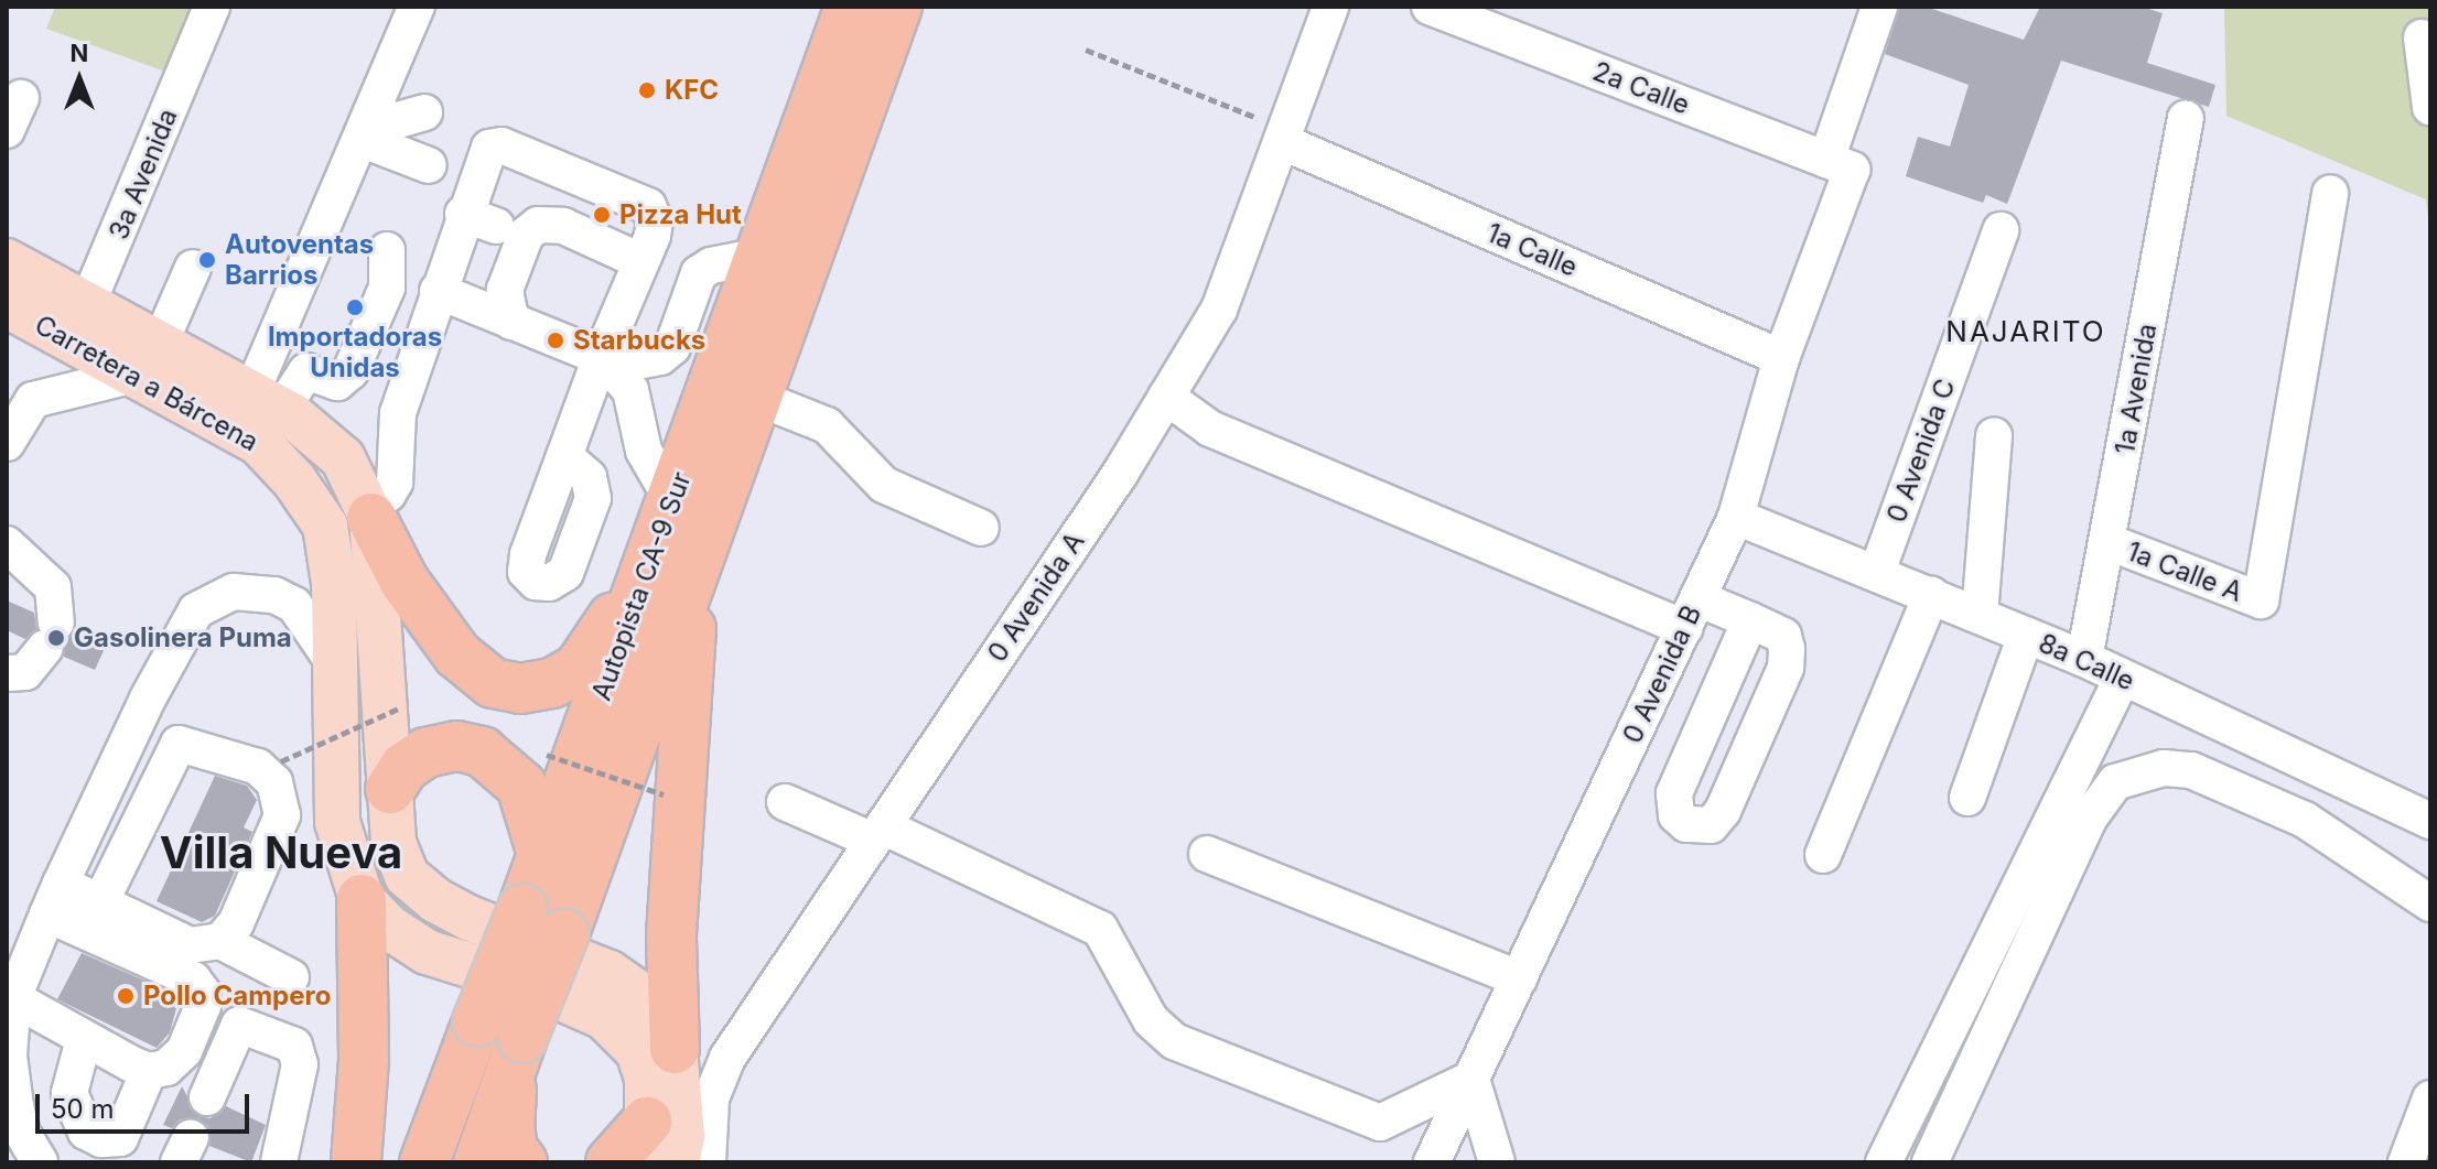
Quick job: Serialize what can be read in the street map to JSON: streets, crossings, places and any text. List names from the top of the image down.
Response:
{
  "streets": {
    "highway": ["Autopista CA-9 Sur"],
    "main road": ["Carretera a Bárcena"],
    "street": [
      "2a Calle",
      "3a Avenida",
      "1a Calle",
      "1a Avenida",
      "0 Avenida C",
      "1a Calle A",
      "0 Avenida A",
      "8a Calle",
      "0 Avenida B"
    ]
  },
  "crossings": [
    ["2a Calle", "0 Avenida B"],
    ["3a Avenida", "Carretera a Bárcena"],
    ["1a Calle", "0 Avenida A"],
    ["1a Calle", "0 Avenida B"],
    ["1a Avenida", "1a Calle A"],
    ["1a Avenida", "8a Calle"],
    ["0 Avenida C", "8a Calle"],
    ["8a Calle", "0 Avenida B"]
  ],
  "districts": ["NAJARITO", "Villa Nueva"],
  "places": [
    "KFC",
    "Pizza Hut",
    "Autoventas Barrios",
    "Importadoras Unidas",
    "Starbucks",
    "Gasolinera Puma",
    "Pollo Campero"
  ],
  "scale_bar": "50 m",
  "north": "top"
}
